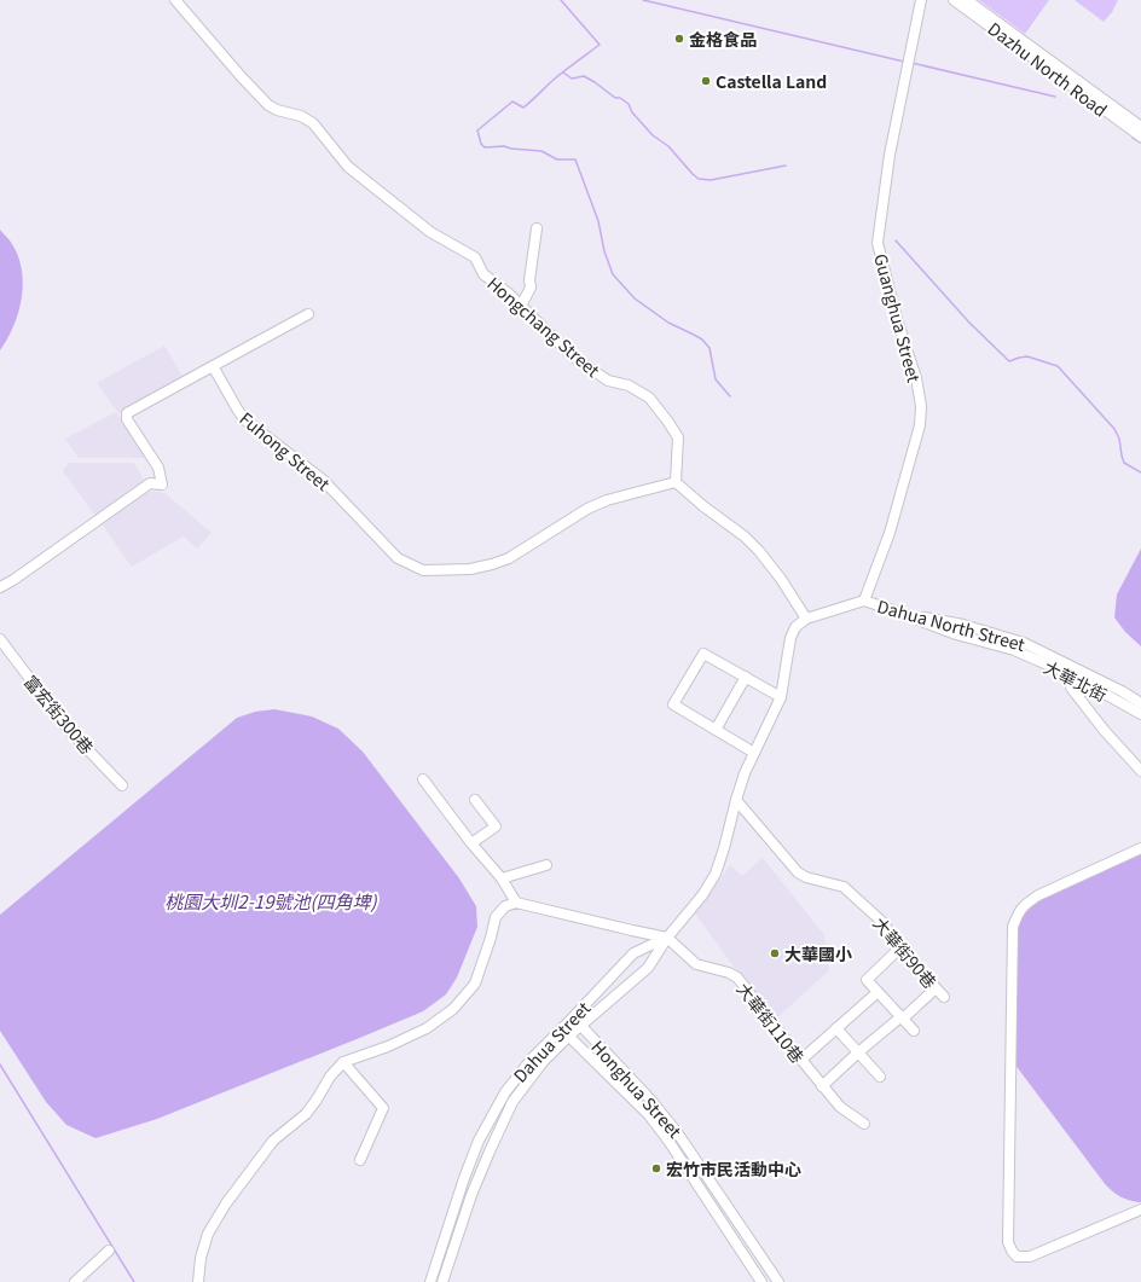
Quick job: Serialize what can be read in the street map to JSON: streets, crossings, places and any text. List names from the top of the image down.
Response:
{
  "streets": {
    "street": [
      "Dazhu North Road",
      "Guanghua Street",
      "Hongchang Street",
      "Fuhong Street",
      "Dahua North Street",
      "大華北街",
      "富宏街300巷",
      "大華街90巷",
      "大華街110巷",
      "Dahua Street",
      "Honghua Street"
    ]
  },
  "crossings": [
    ["Guanghua Street", "Dahua North Street"],
    ["Hongchang Street", "Fuhong Street"],
    ["Dahua North Street", "大華北街"],
    ["大華街90巷", "Dahua Street"],
    ["大華街110巷", "Dahua Street"],
    ["Dahua Street", "Honghua Street"]
  ],
  "water": ["桃園大圳2-19號池(四角埤)"],
  "places": [
    "金格食品",
    "Castella Land",
    "大華國小",
    "宏竹市民活動中心"
  ]
}
